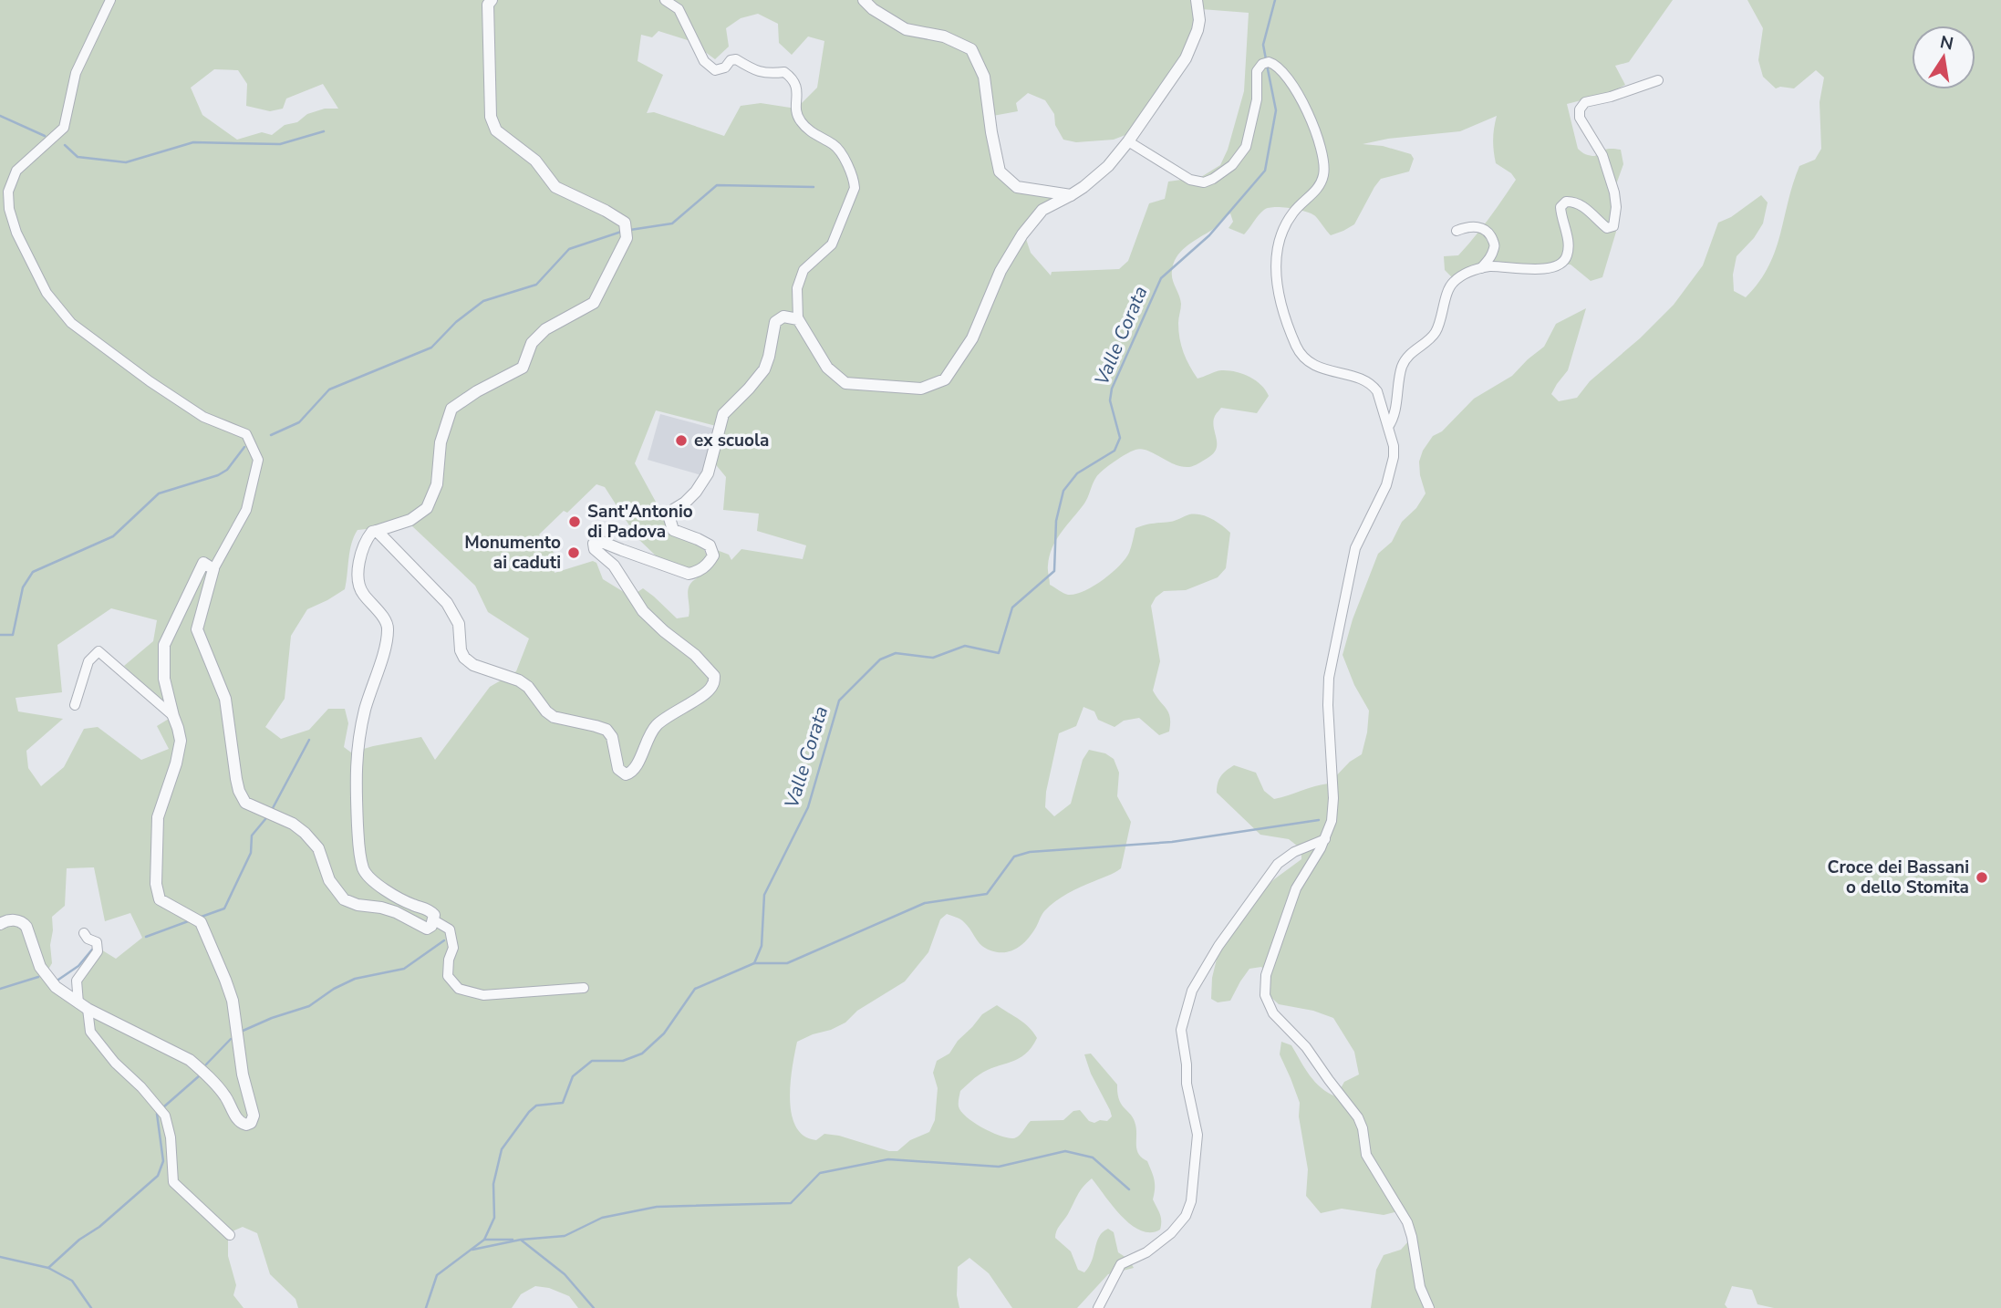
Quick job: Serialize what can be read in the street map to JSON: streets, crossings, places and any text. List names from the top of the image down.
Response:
{
  "water": ["Valle Corata"],
  "places": [
    "ex scuola",
    "Sant'Antonio di Padova",
    "Monumento ai caduti",
    "Croce dei Bassani o dello Stomita"
  ],
  "north": "top"
}
